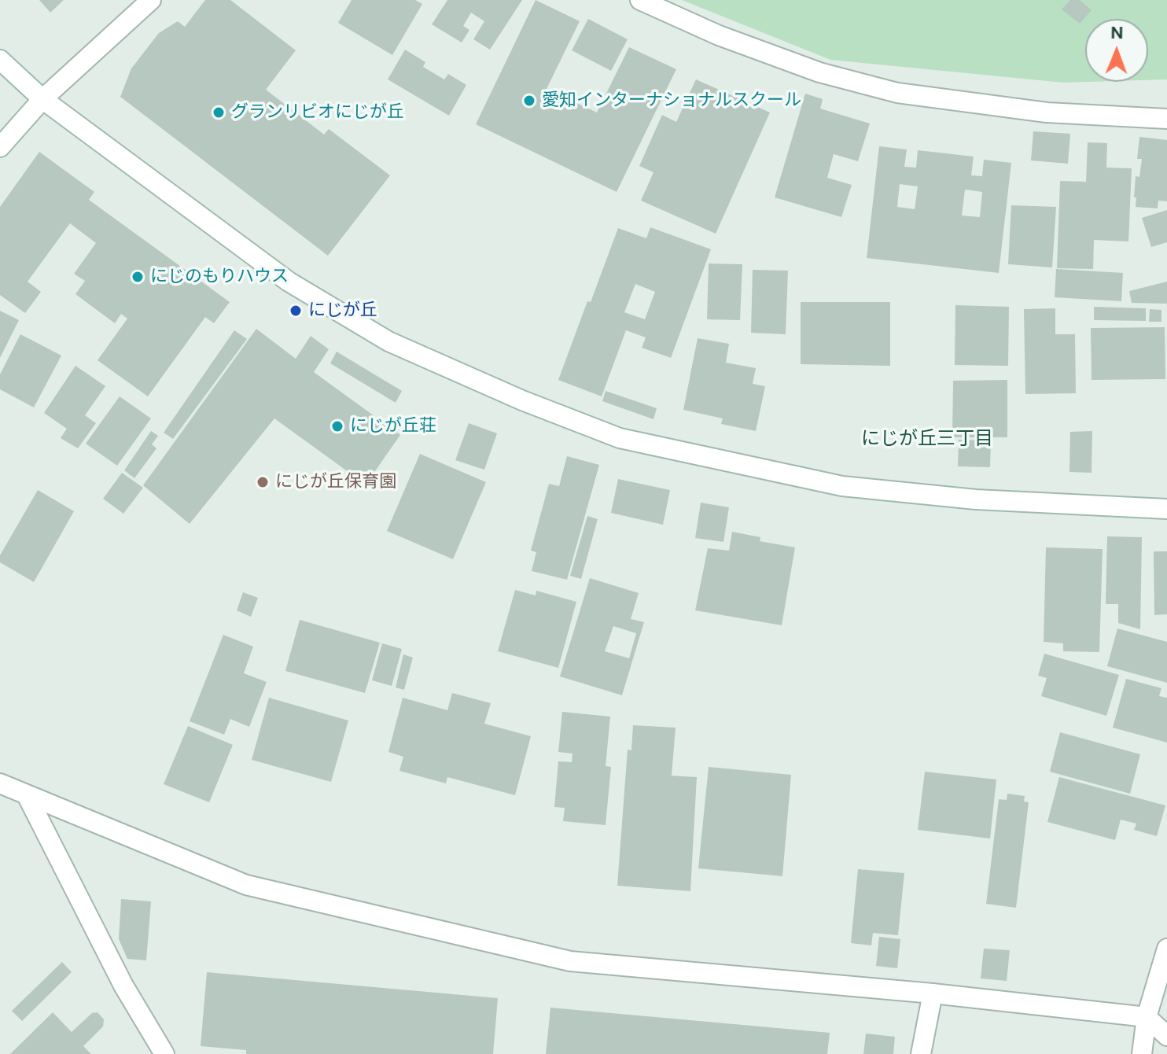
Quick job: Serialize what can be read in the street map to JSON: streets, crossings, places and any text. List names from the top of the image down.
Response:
{
  "districts": ["にじが丘三丁目"],
  "places": [
    "愛知インターナショナルスクール",
    "グランリビオにじが丘",
    "にじのもりハウス",
    "にじが丘",
    "にじが丘荘",
    "にじが丘保育園"
  ],
  "north": "top"
}
